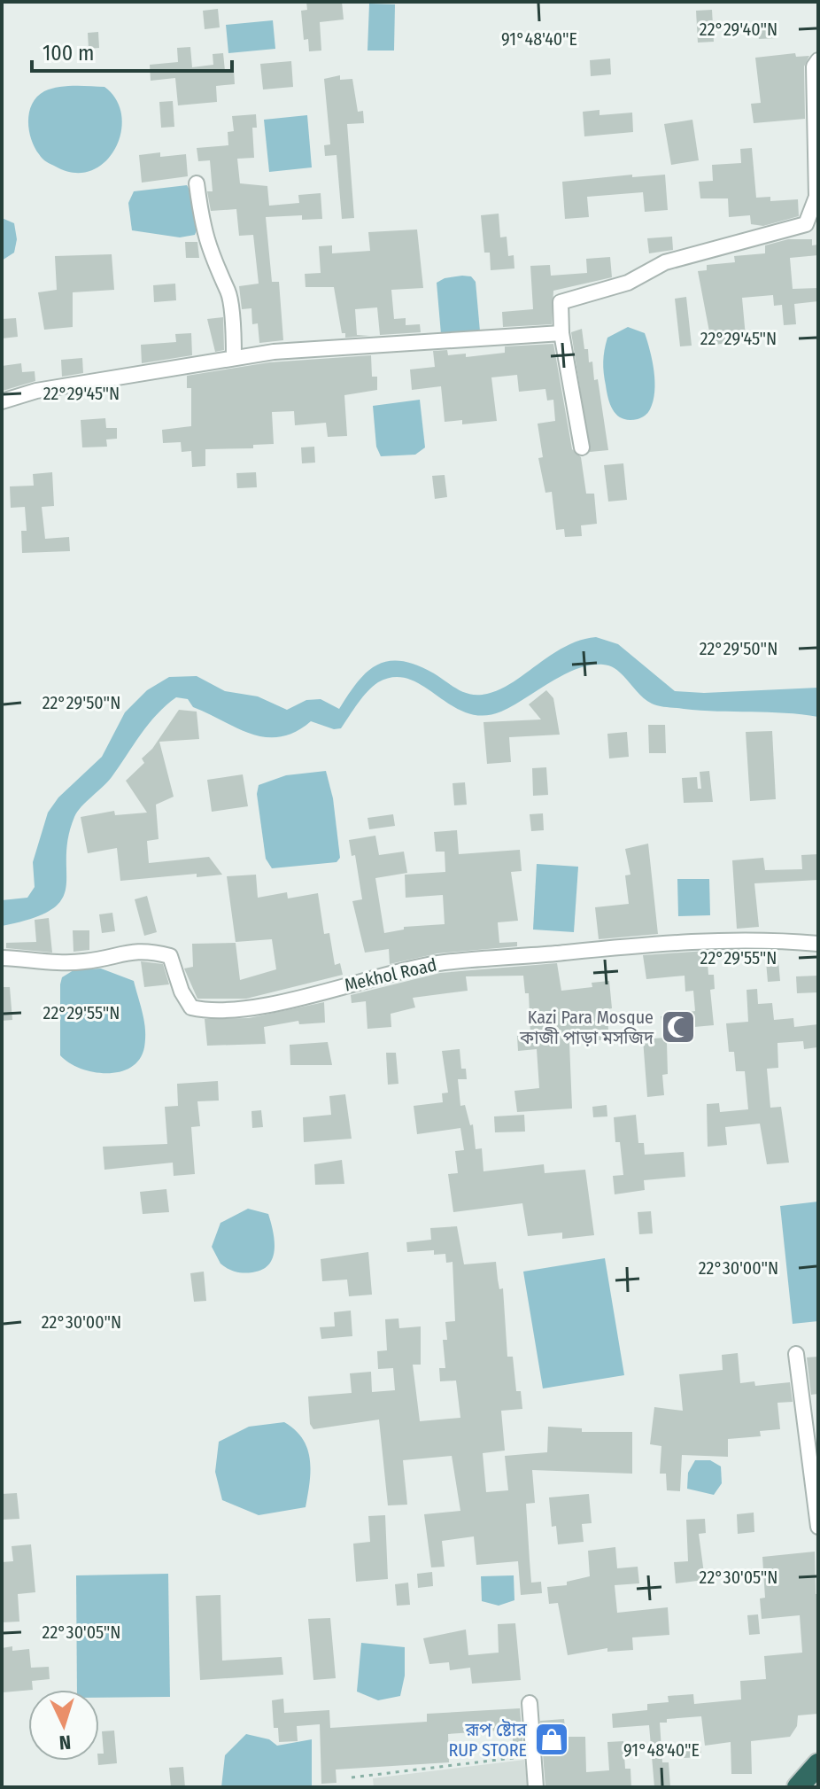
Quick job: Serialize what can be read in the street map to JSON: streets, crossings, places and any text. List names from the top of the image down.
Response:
{
  "streets": {
    "street": ["Mekhol Road"]
  },
  "places": {
    "mosque": ["Kazi Para Mosque কাজী পাড়া মসজিদ"],
    "shop": ["রূপ ষ্টোর RUP STORE"]
  },
  "scale_bar": "100 m",
  "north": "bottom",
  "coordinates": [
    "22°29'40\"N",
    "91°48'40\"E",
    "22°29'45\"N",
    "22°29'50\"N",
    "22°29'55\"N",
    "22°30'00\"N",
    "22°30'05\"N"
  ]
}
